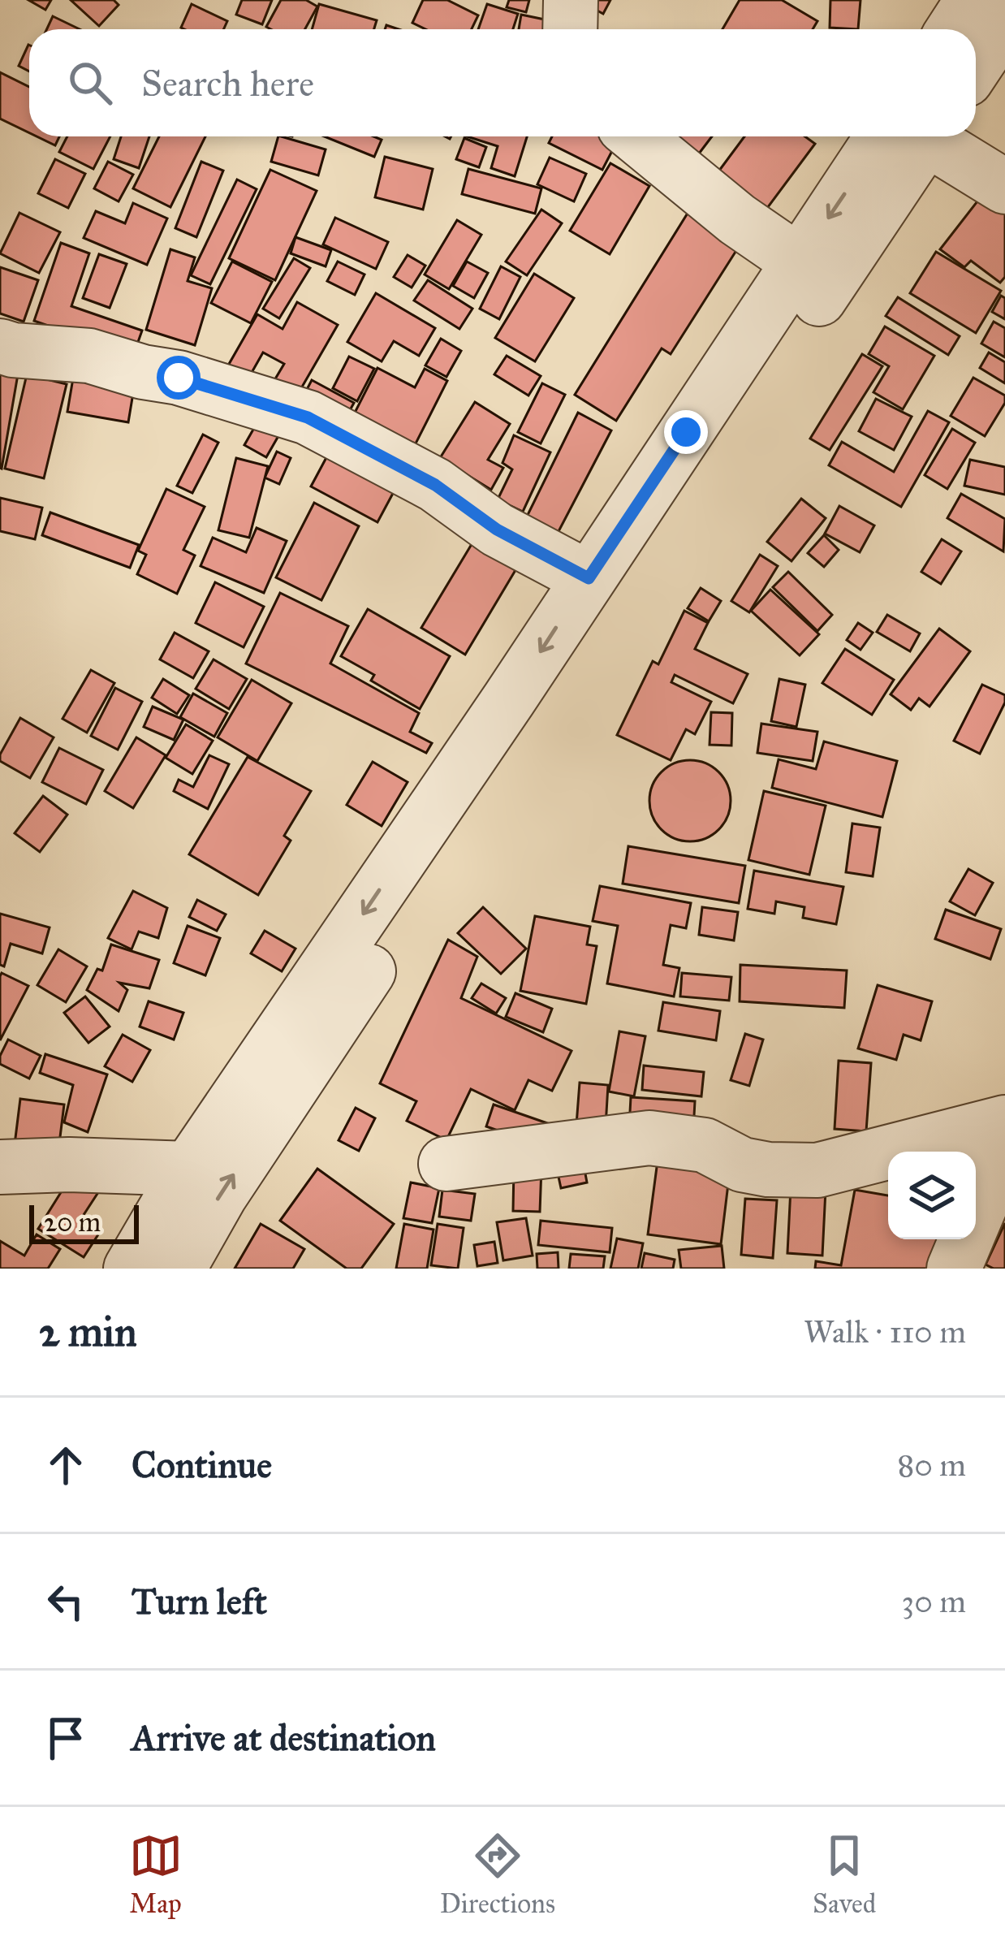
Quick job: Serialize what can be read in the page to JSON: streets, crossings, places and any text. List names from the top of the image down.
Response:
{
  "scale_bar": "20 m",
  "page": {
    "search": "Search here",
    "scale": "20 m",
    "heading": ["2 min", "Walk · 110 m"],
    "list": [
      ["Continue", "80 m"],
      ["Turn left", "30 m"],
      "Arrive at destination"
    ],
    "nav": ["Map", "Directions", "Saved"]
  }
}
